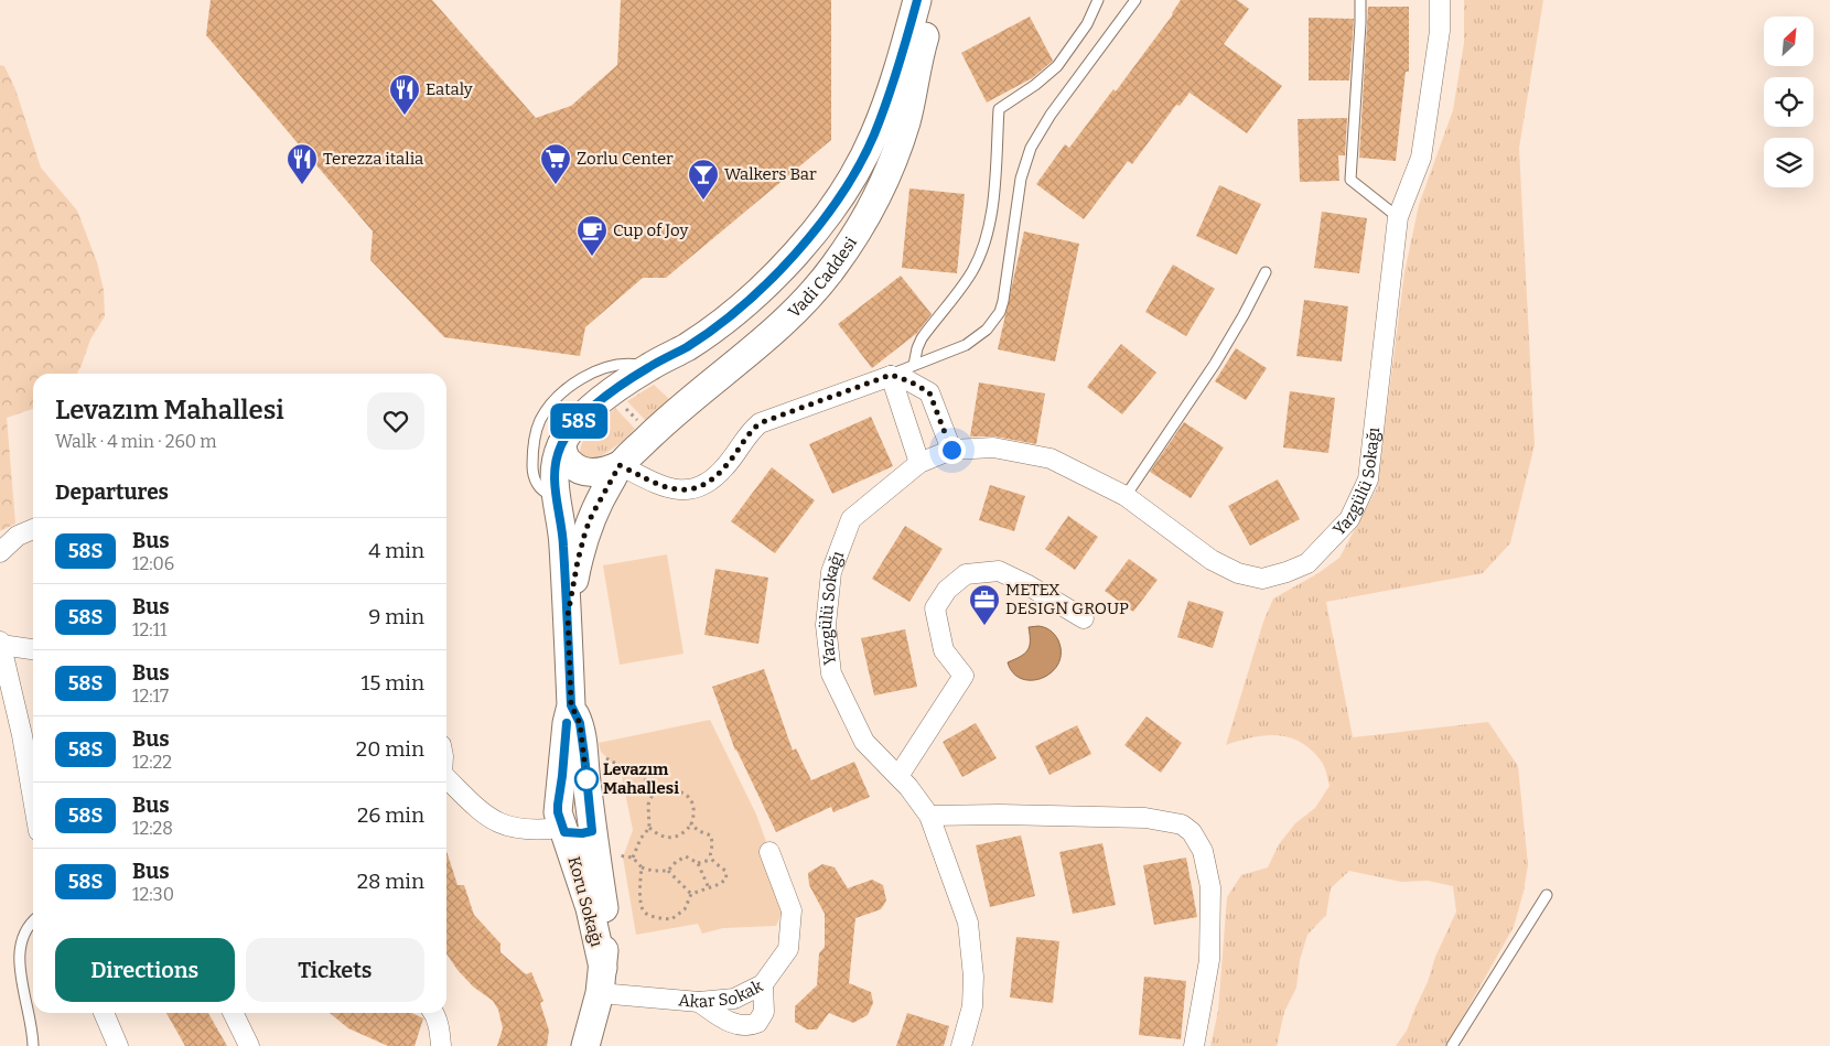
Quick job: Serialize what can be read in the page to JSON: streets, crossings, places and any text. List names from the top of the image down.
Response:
{
  "streets": {
    "main road": ["Vadi Caddesi", "Koru Sokağı"],
    "street": ["Yazgülü Sokağı", "Akar Sokak"]
  },
  "crossings": [
    ["Vadi Caddesi", "Koru Sokağı"],
    ["Koru Sokağı", "Akar Sokak"]
  ],
  "places": {
    "restaurant": ["Eataly", "Terezza italia"],
    "supermarket": ["Zorlu Center"],
    "bar": ["Walkers Bar"],
    "cafe": ["Cup of Joy"],
    "office": ["METEX DESIGN GROUP"],
    "other": ["Levazım Mahallesi"]
  },
  "lines": ["bus line 58S"],
  "north": "top right",
  "page": {
    "on_map": "58S",
    "heading": [
      ["Levazım Mahallesi", "Walk · 4 min · 260 m"],
      "Departures"
    ],
    "list": [
      {
        "mark": "58S",
        "name": "Bus",
        "note": "12:06",
        "value": "4 min"
      },
      {
        "mark": "58S",
        "name": "Bus",
        "note": "12:11",
        "value": "9 min"
      },
      {
        "mark": "58S",
        "name": "Bus",
        "note": "12:17",
        "value": "15 min"
      },
      {
        "mark": "58S",
        "name": "Bus",
        "note": "12:22",
        "value": "20 min"
      },
      {
        "mark": "58S",
        "name": "Bus",
        "note": "12:28",
        "value": "26 min"
      },
      {
        "mark": "58S",
        "name": "Bus",
        "note": "12:30",
        "value": "28 min"
      }
    ],
    "buttons": ["Directions", "Tickets"]
  }
}
